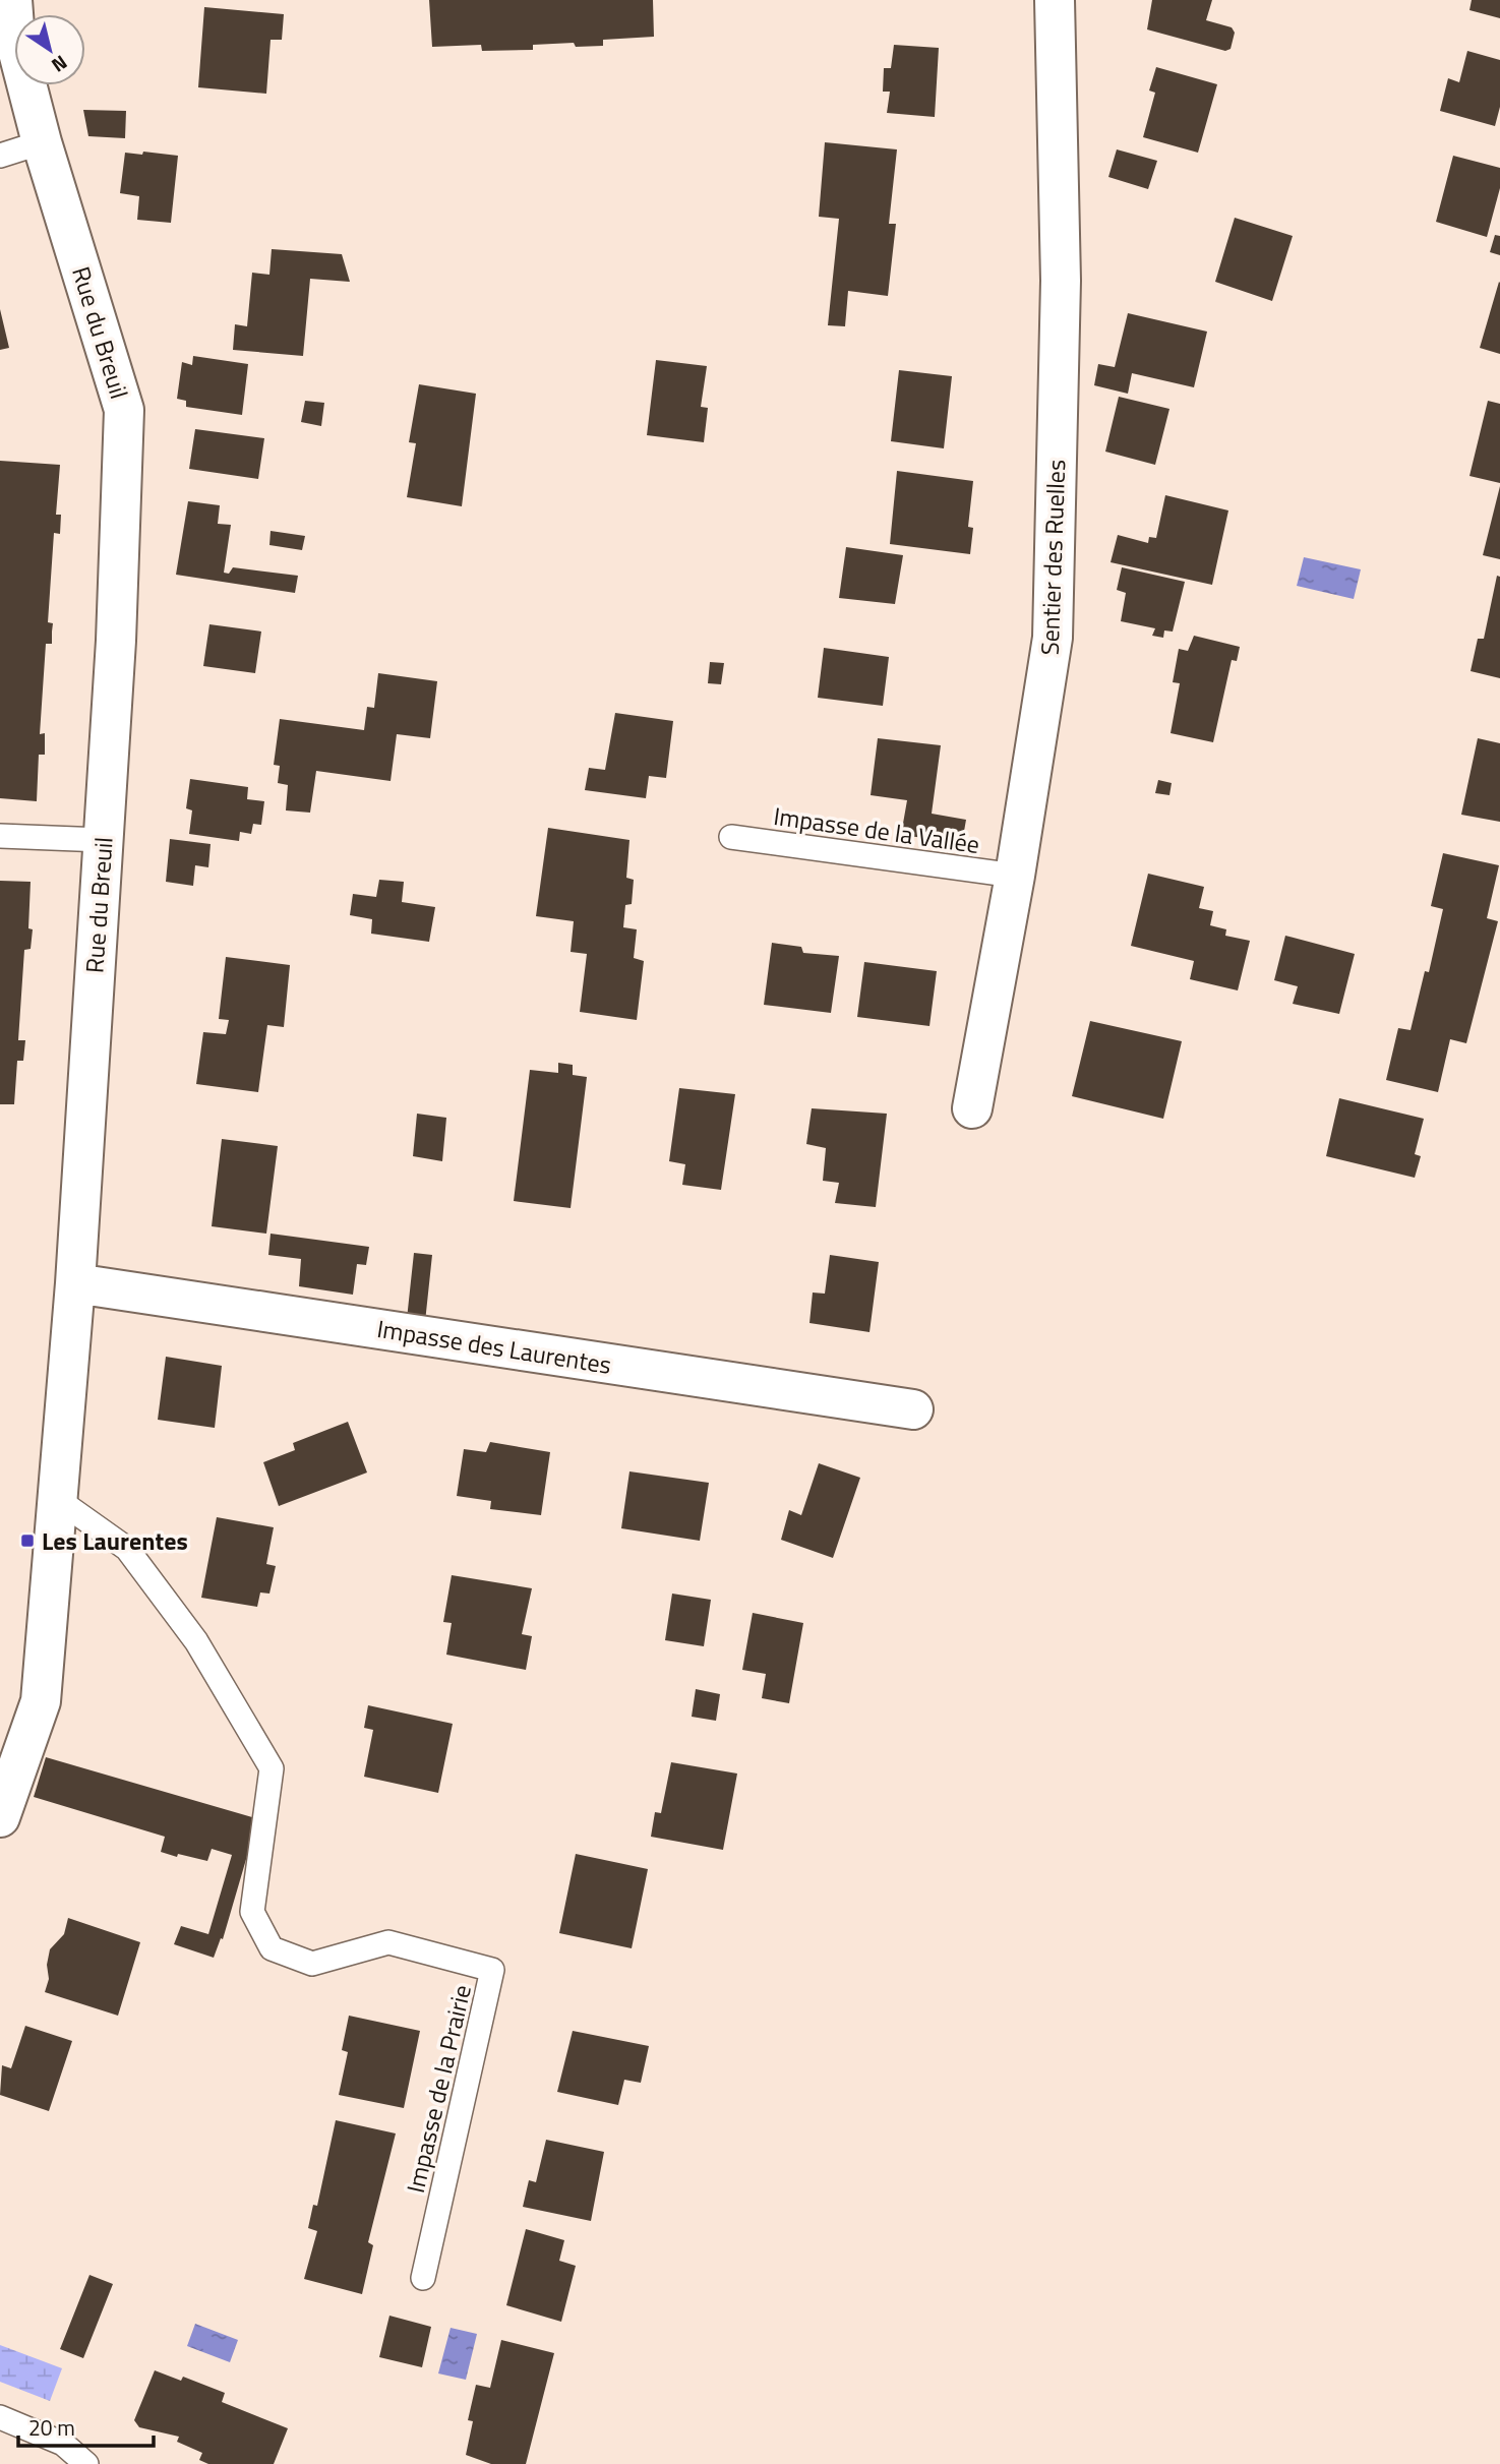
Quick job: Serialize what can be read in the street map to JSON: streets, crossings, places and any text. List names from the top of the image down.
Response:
{
  "streets": {
    "street": ["Rue du Breuil", "Sentier des Ruelles", "Impasse des Laurentes"],
    "lane": ["Impasse de la Vallée", "Impasse de la Prairie"]
  },
  "crossings": [
    ["Rue du Breuil", "Impasse des Laurentes"],
    ["Rue du Breuil", "Impasse de la Prairie"],
    ["Sentier des Ruelles", "Impasse de la Vallée"]
  ],
  "places": {
    "transit": ["Les Laurentes"]
  },
  "scale_bar": "20 m",
  "north": "bottom right"
}
